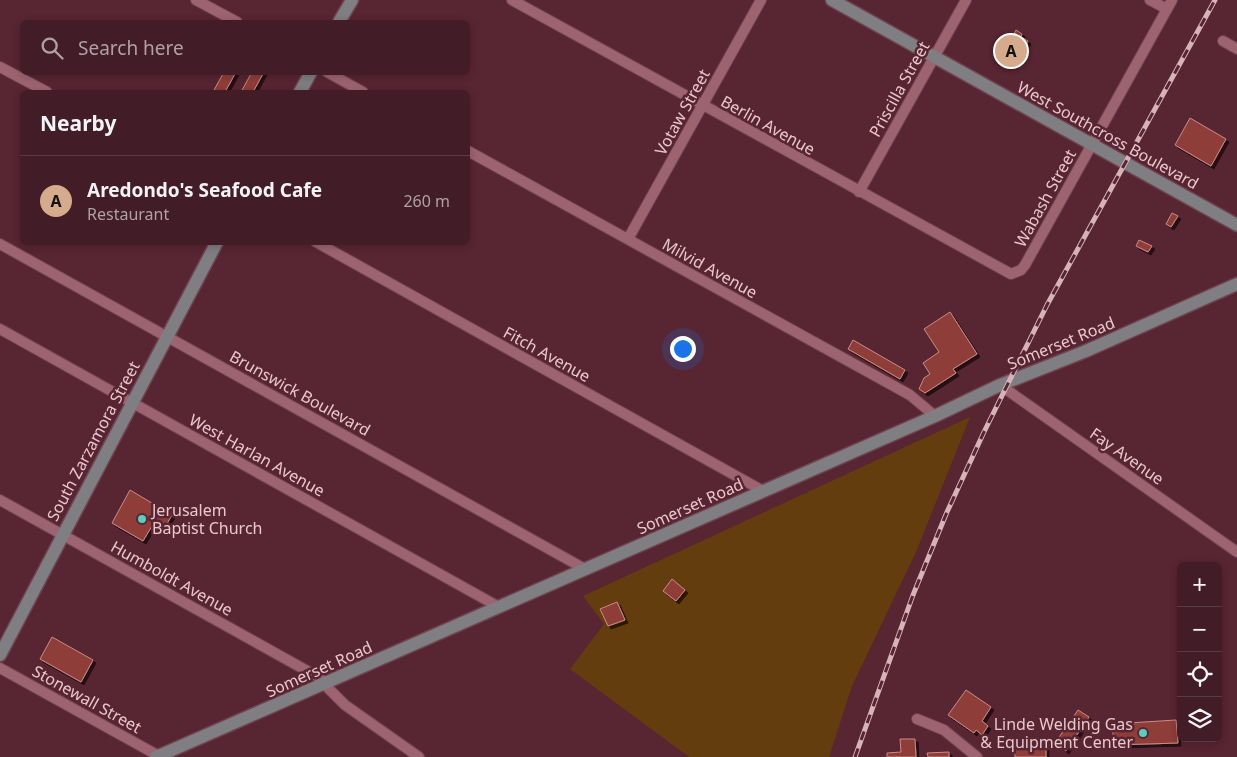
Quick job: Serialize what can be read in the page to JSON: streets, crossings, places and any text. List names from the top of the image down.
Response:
{
  "streets": {
    "main road": ["West Southcross Boulevard", "Somerset Road", "South Zarzamora Street"],
    "street": [
      "Priscilla Street",
      "Votaw Street",
      "Berlin Avenue",
      "Wabash Street",
      "Milvid Avenue",
      "Fitch Avenue",
      "Brunswick Boulevard",
      "West Harlan Avenue",
      "Fay Avenue",
      "Humboldt Avenue",
      "Stonewall Street"
    ]
  },
  "crossings": [
    ["Priscilla Street", "Berlin Avenue"],
    ["Priscilla Street", "West Southcross Boulevard"],
    ["Votaw Street", "Berlin Avenue"],
    ["Votaw Street", "Milvid Avenue"],
    ["Berlin Avenue", "Wabash Street"],
    ["West Southcross Boulevard", "Wabash Street"],
    ["Milvid Avenue", "Somerset Road"],
    ["Somerset Road", "Fitch Avenue"],
    ["Somerset Road", "Brunswick Boulevard"],
    ["Somerset Road", "West Harlan Avenue"],
    ["Somerset Road", "Fay Avenue"],
    ["Somerset Road", "Humboldt Avenue"],
    ["Somerset Road", "Stonewall Street"],
    ["Brunswick Boulevard", "South Zarzamora Street"],
    ["South Zarzamora Street", "West Harlan Avenue"],
    ["South Zarzamora Street", "Humboldt Avenue"]
  ],
  "places": ["Jerusalem Baptist Church", "Linde Welding Gas & Equipment Center"],
  "page": {
    "search": "Search here",
    "pins": "A",
    "heading": "Nearby",
    "list": [
      {
        "mark": "A",
        "name": "Aredondo's Seafood Cafe",
        "note": "Restaurant",
        "value": "260 m"
      }
    ],
    "map_buttons": ["+", "−"]
  }
}
